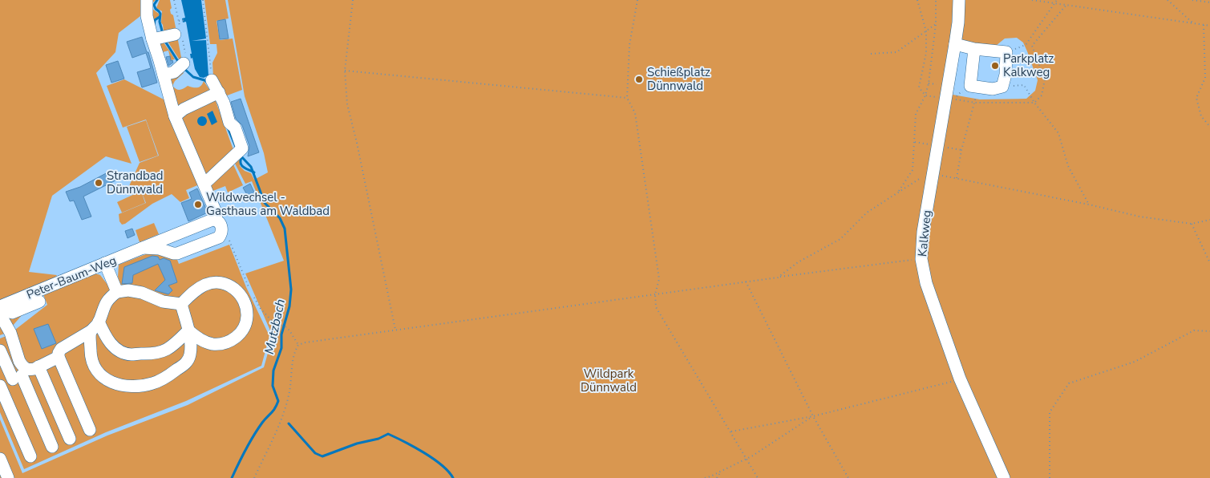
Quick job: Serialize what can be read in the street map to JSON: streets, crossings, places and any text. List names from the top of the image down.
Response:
{
  "streets": {
    "street": ["Kalkweg", "Peter-Baum-Weg"]
  },
  "water": ["Mutzbach"],
  "parks": ["Wildpark Dünnwald"],
  "places": [
    "Parkplatz Kalkweg",
    "Schießplatz Dünnwald",
    "Strandbad Dünnwald",
    "Wildwechsel - Gasthaus am Waldbad"
  ]
}
